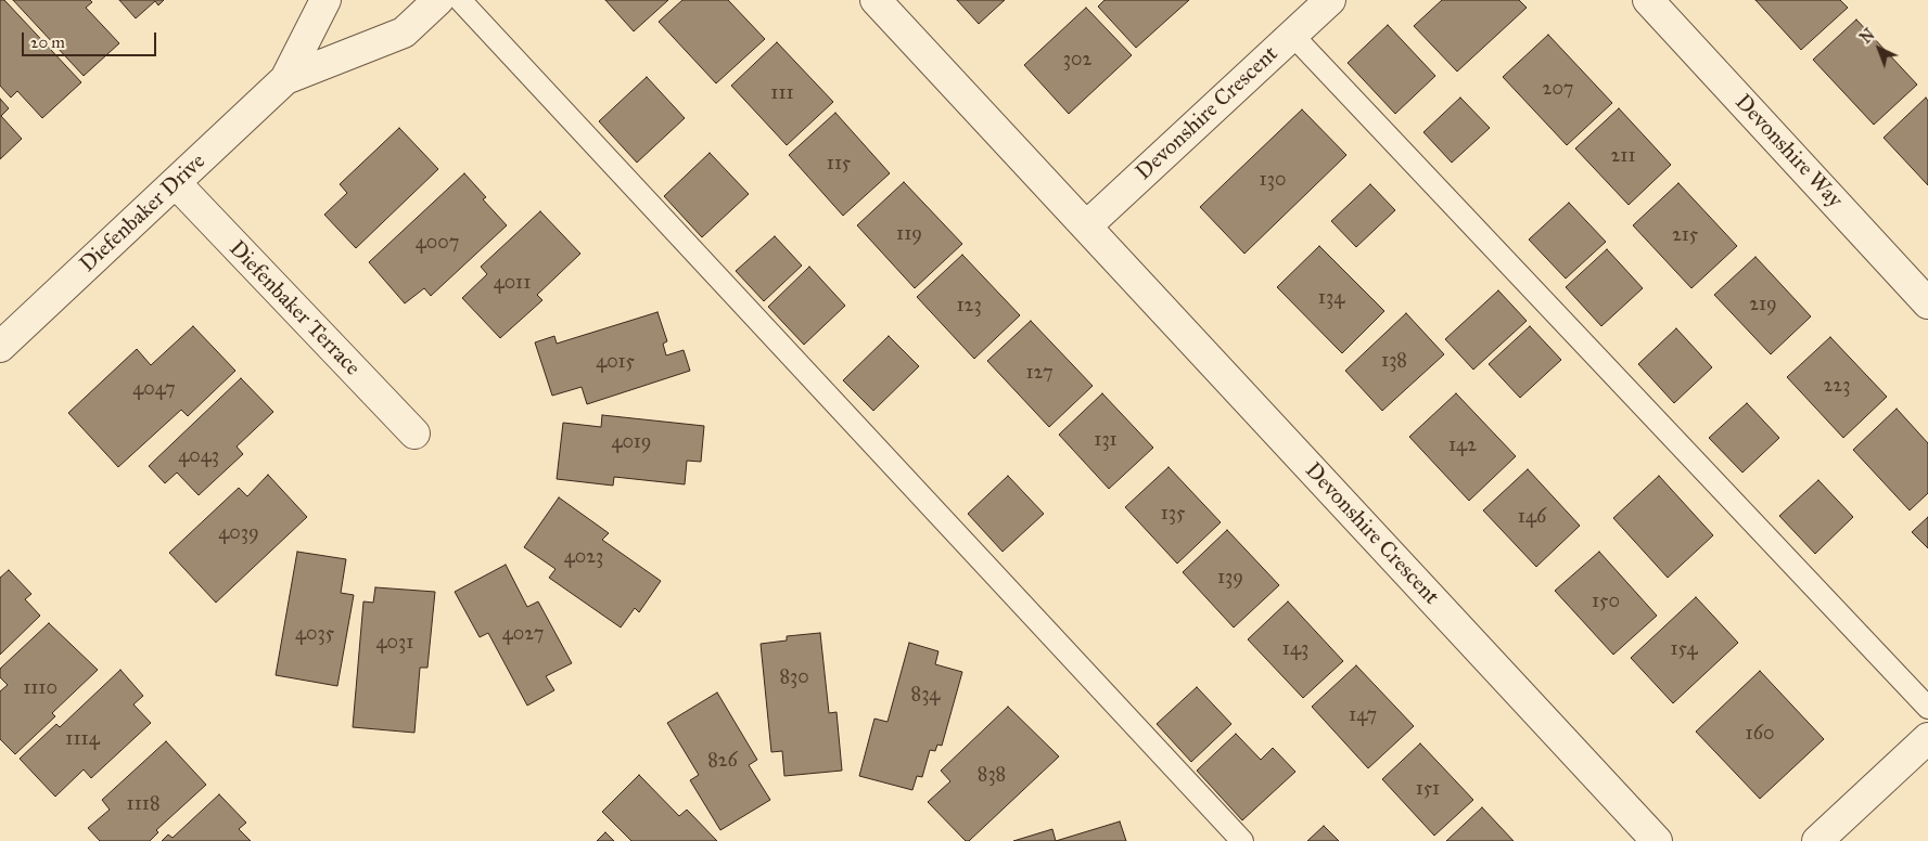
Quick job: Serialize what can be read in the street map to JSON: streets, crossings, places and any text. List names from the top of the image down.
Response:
{
  "streets": {
    "street": [
      "Devonshire Crescent",
      "Devonshire Way",
      "Diefenbaker Drive",
      "Diefenbaker Terrace"
    ]
  },
  "crossings": [
    ["Diefenbaker Drive", "Diefenbaker Terrace"]
  ],
  "house_numbers": [
    "302",
    "207",
    "111",
    "211",
    "115",
    "130",
    "119",
    "215",
    "4007",
    "4011",
    "134",
    "219",
    "123",
    "138",
    "4015",
    "127",
    "223",
    "4047",
    "131",
    "4019",
    "142",
    "4043",
    "135",
    "146",
    "4039",
    "4023",
    "139",
    "150",
    "4035",
    "4027",
    "4031",
    "143",
    "154",
    "830",
    "1110",
    "834",
    "147",
    "160",
    "1114",
    "826",
    "838",
    "151",
    "1118"
  ],
  "scale_bar": "20 m",
  "north": "top left"
}
